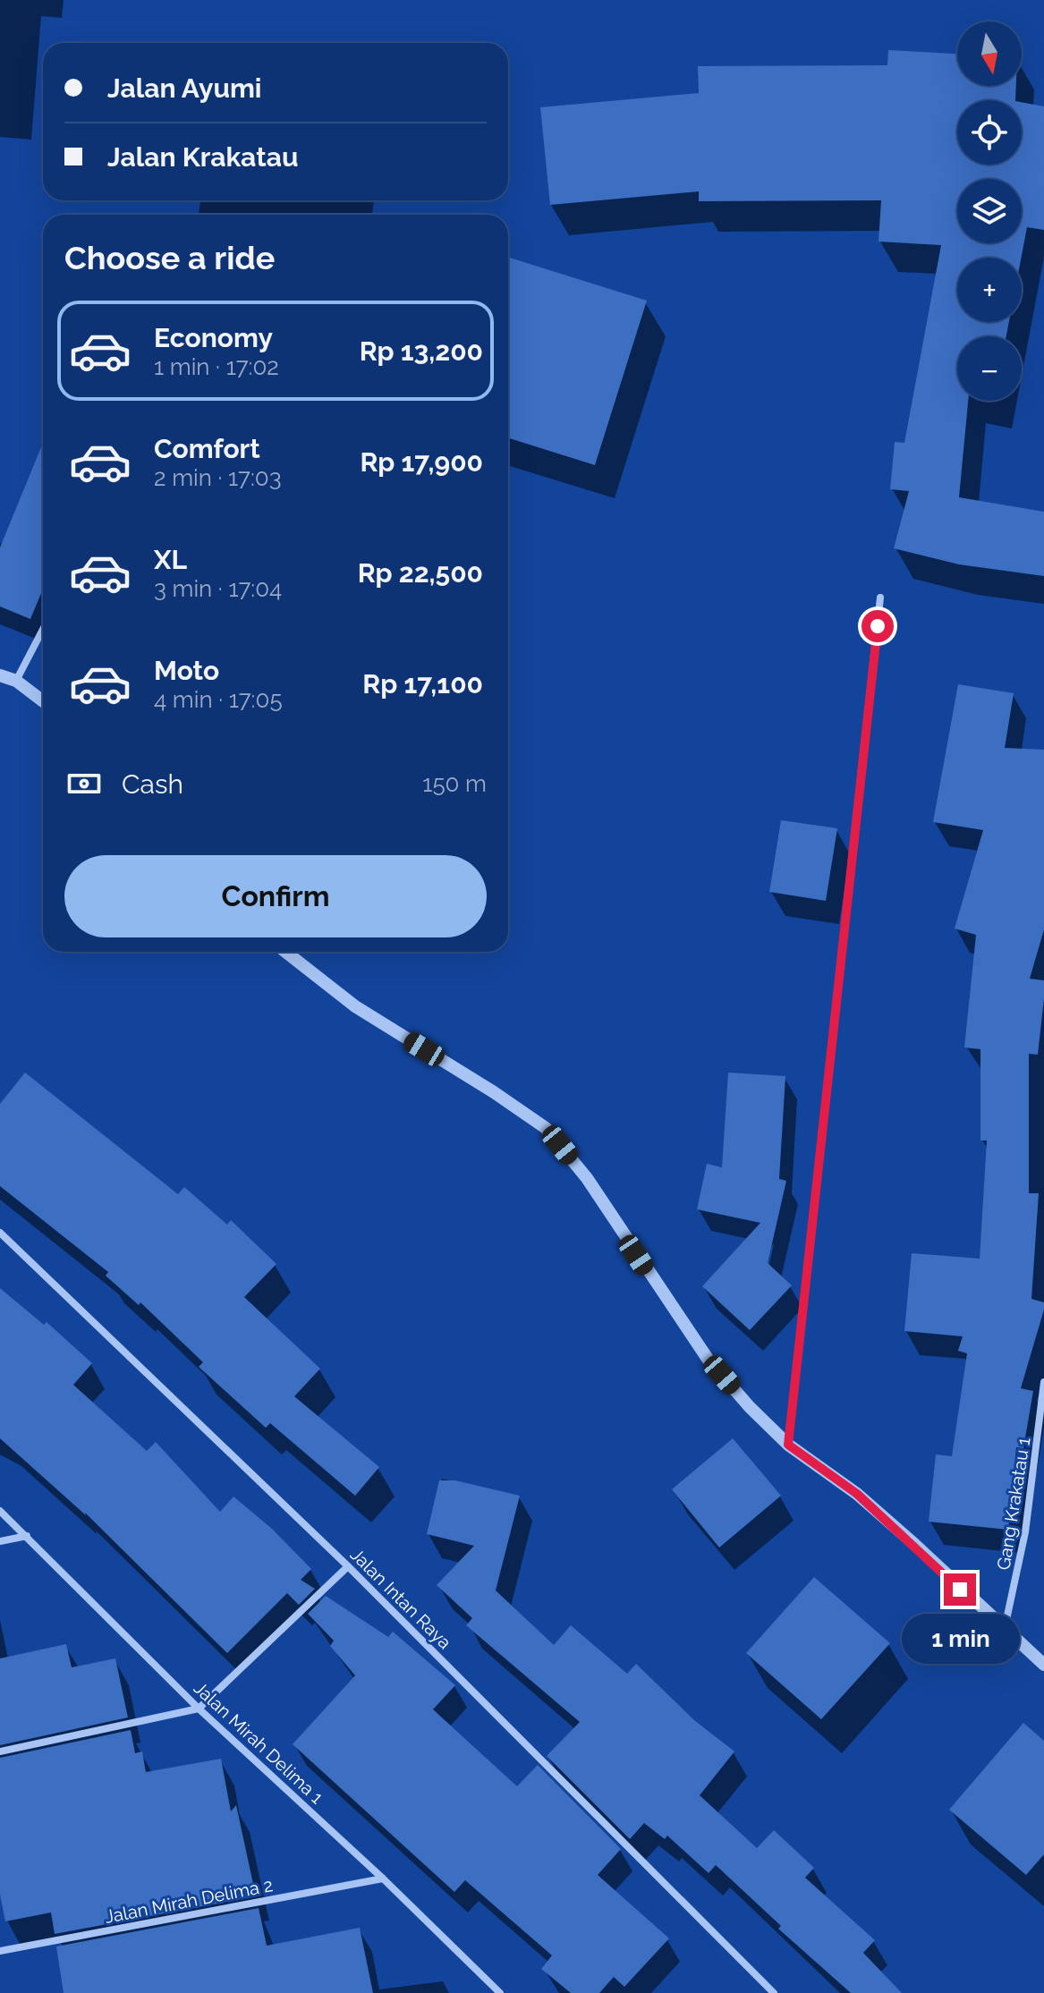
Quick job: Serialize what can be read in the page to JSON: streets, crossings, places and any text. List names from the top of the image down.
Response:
{
  "streets": {
    "street": [
      "Gang Krakatau 1",
      "Jalan Intan Raya",
      "Jalan Mirah Delima 1",
      "Jalan Mirah Delima 2"
    ]
  },
  "crossings": [
    ["Jalan Mirah Delima 1", "Jalan Mirah Delima 2"]
  ],
  "north": "bottom",
  "page": {
    "map_buttons": ["+", "−"],
    "banner": ["Jalan Ayumi", "Jalan Krakatau"],
    "heading": "Choose a ride",
    "list": [
      {
        "name": "Economy",
        "note": "1 min · 17:02",
        "value": "Rp 13,200"
      },
      {
        "name": "Comfort",
        "note": "2 min · 17:03",
        "value": "Rp 17,900"
      },
      {
        "name": "XL",
        "note": "3 min · 17:04",
        "value": "Rp 22,500"
      },
      {
        "name": "Moto",
        "note": "4 min · 17:05",
        "value": "Rp 17,100"
      }
    ],
    "pay": ["Cash", "150 m"],
    "buttons": "Confirm",
    "bubble": "1 min"
  }
}
